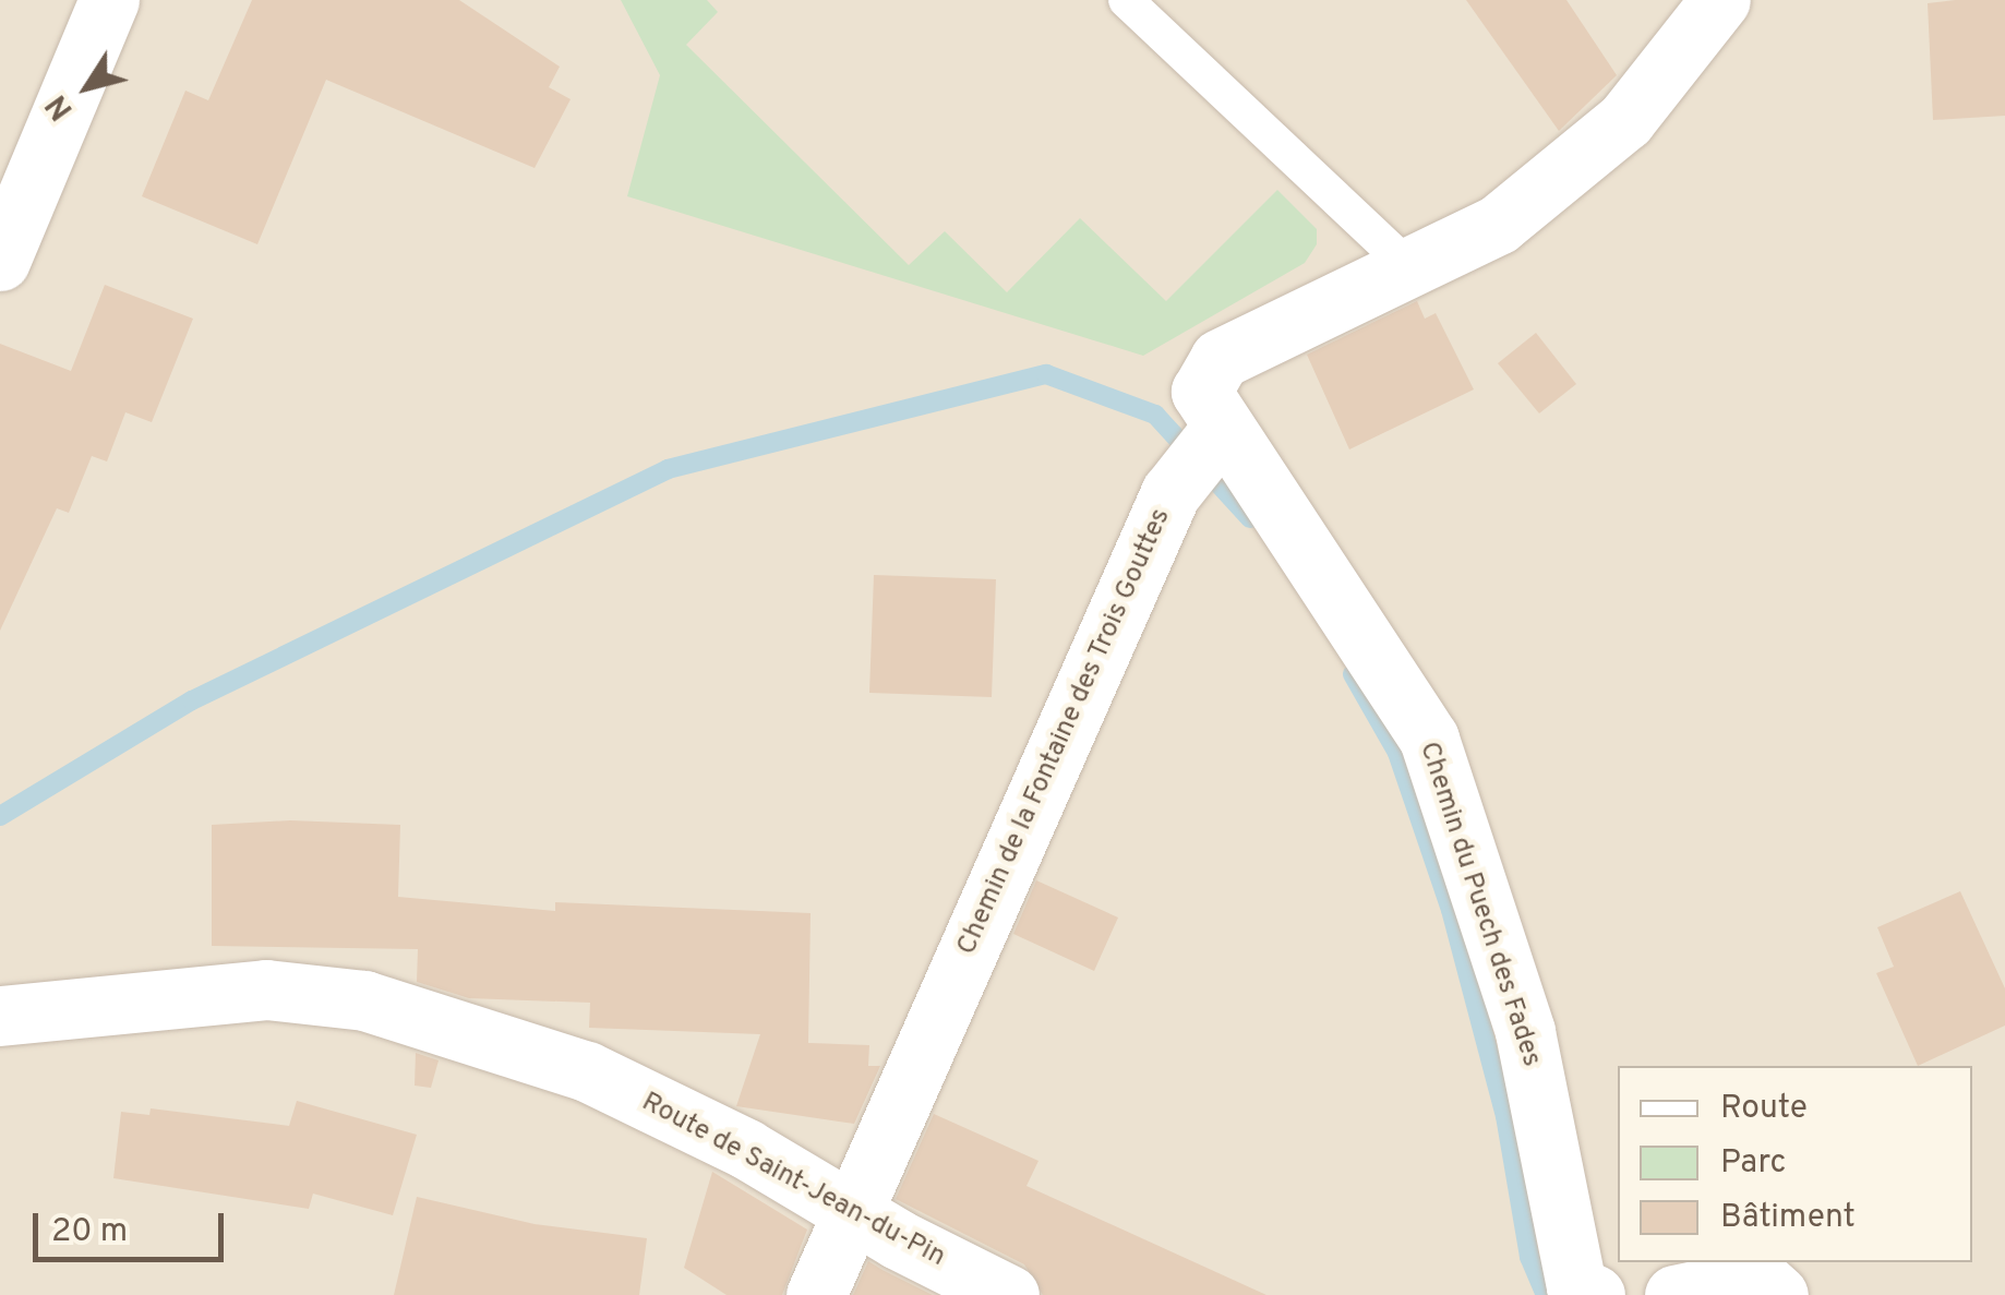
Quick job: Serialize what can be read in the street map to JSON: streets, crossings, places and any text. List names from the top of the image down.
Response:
{
  "streets": {
    "street": ["Chemin de la Fontaine des Trois Gouttes", "Chemin du Puech des Fades", "Route de Saint-Jean-du-Pin"]
  },
  "crossings": [
    ["Chemin de la Fontaine des Trois Gouttes", "Chemin du Puech des Fades"],
    ["Chemin de la Fontaine des Trois Gouttes", "Route de Saint-Jean-du-Pin"]
  ],
  "legend": ["Route", "Parc", "Bâtiment"],
  "scale_bar": "20 m",
  "north": "bottom left"
}
